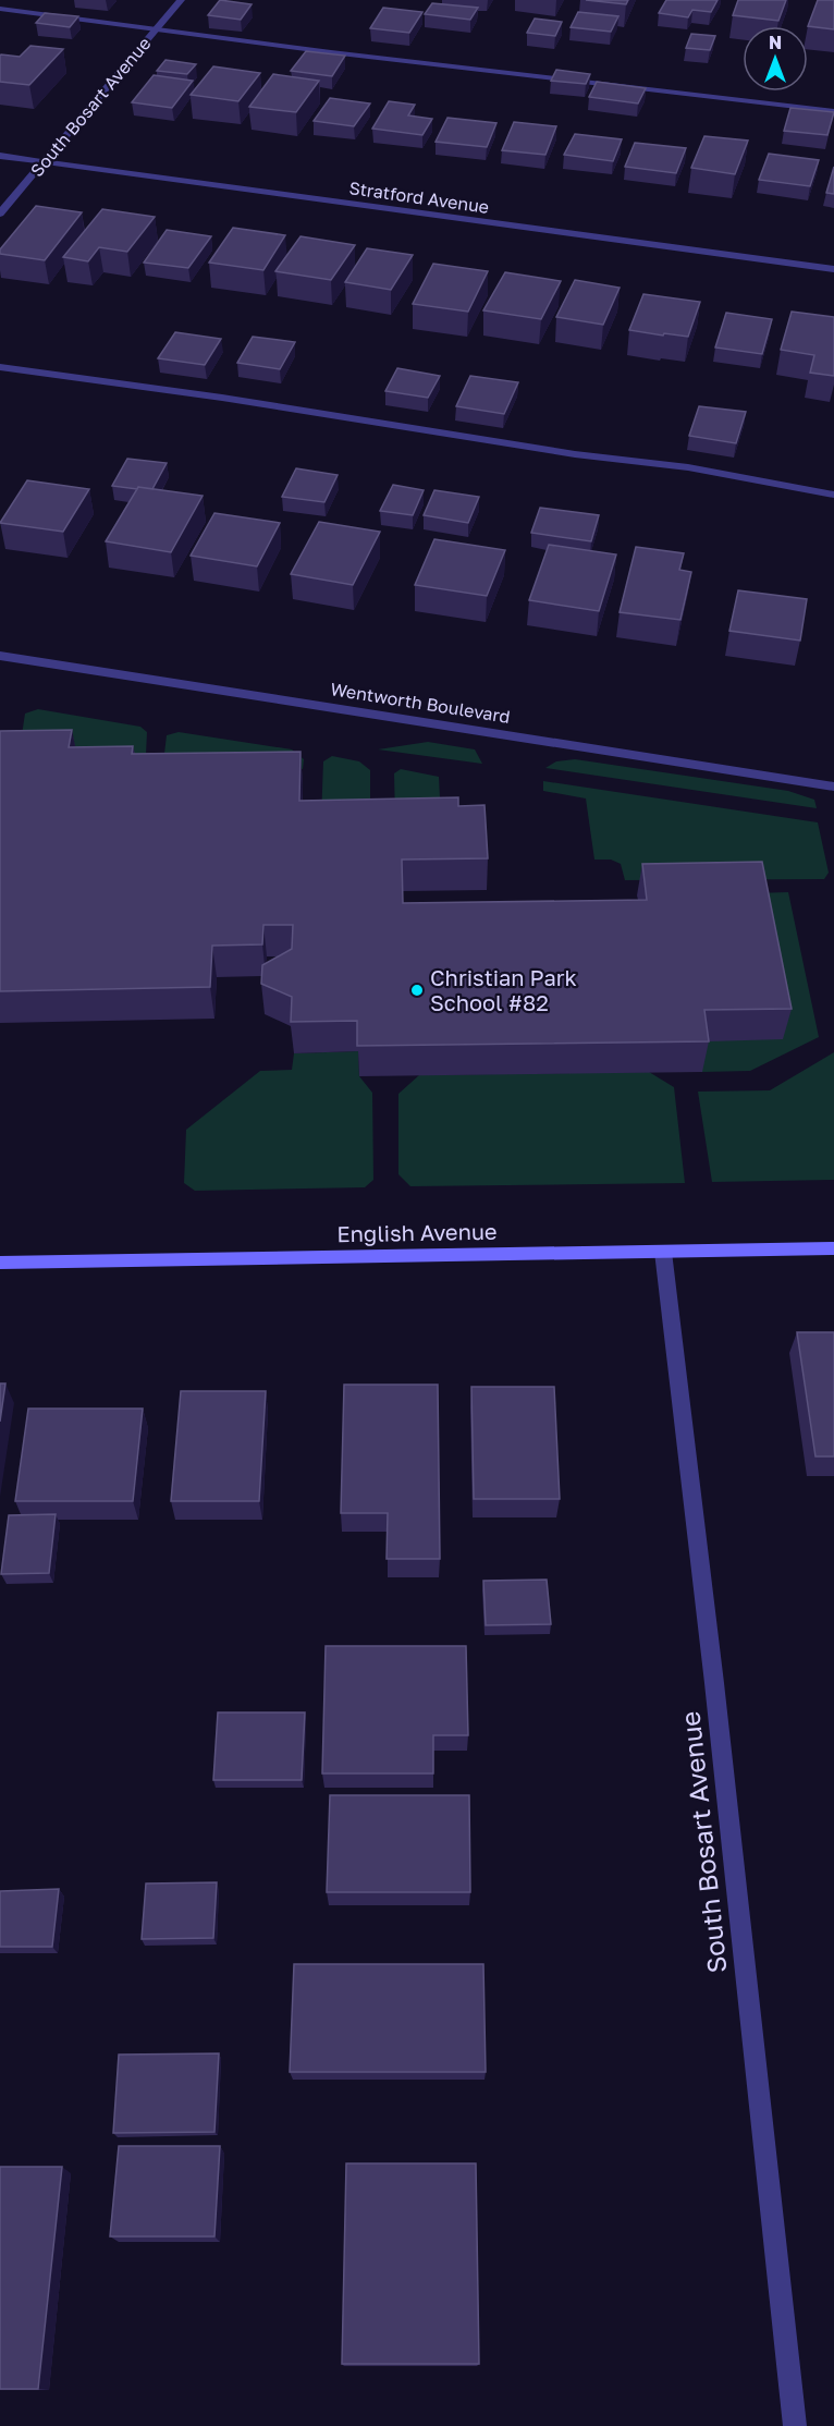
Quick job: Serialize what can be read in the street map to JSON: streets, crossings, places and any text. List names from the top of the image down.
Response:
{
  "streets": {
    "main road": ["English Avenue"],
    "street": ["South Bosart Avenue", "Stratford Avenue", "Wentworth Boulevard"]
  },
  "crossings": [
    ["South Bosart Avenue", "Stratford Avenue"],
    ["South Bosart Avenue", "English Avenue"]
  ],
  "places": ["Christian Park School #82"],
  "north": "top"
}
